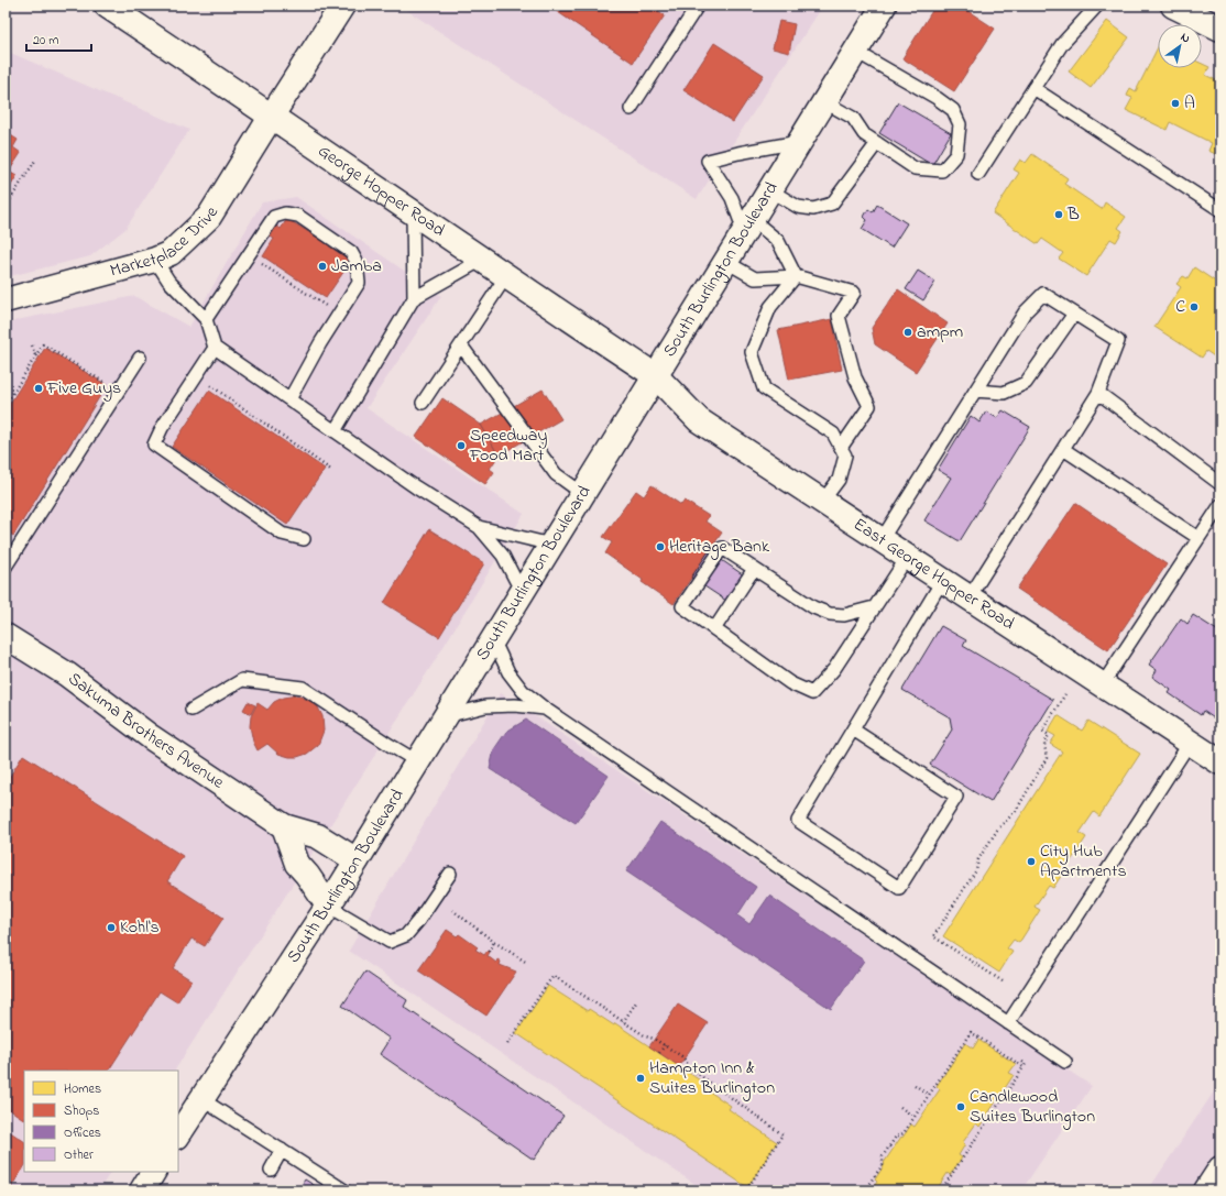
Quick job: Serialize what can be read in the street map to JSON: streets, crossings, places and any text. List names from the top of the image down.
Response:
{
  "streets": {
    "main road": [
      "George Hopper Road",
      "Marketplace Drive",
      "South Burlington Boulevard",
      "East George Hopper Road",
      "Sakuma Brothers Avenue"
    ]
  },
  "crossings": [
    ["George Hopper Road", "Marketplace Drive"],
    ["George Hopper Road", "South Burlington Boulevard"],
    ["George Hopper Road", "East George Hopper Road"],
    ["South Burlington Boulevard", "East George Hopper Road"],
    ["South Burlington Boulevard", "Sakuma Brothers Avenue"]
  ],
  "places": [
    "A",
    "B",
    "Jamba",
    "C",
    "ampm",
    "Five Guys",
    "Speedway Food Mart",
    "Heritage Bank",
    "City Hub Apartments",
    "Kohl's",
    "Hampton Inn & Suites Burlington",
    "Candlewood Suites Burlington"
  ],
  "legend": [
    "Homes",
    "Shops",
    "Offices",
    "Other"
  ],
  "scale_bar": "20 m",
  "north": "top right"
}
